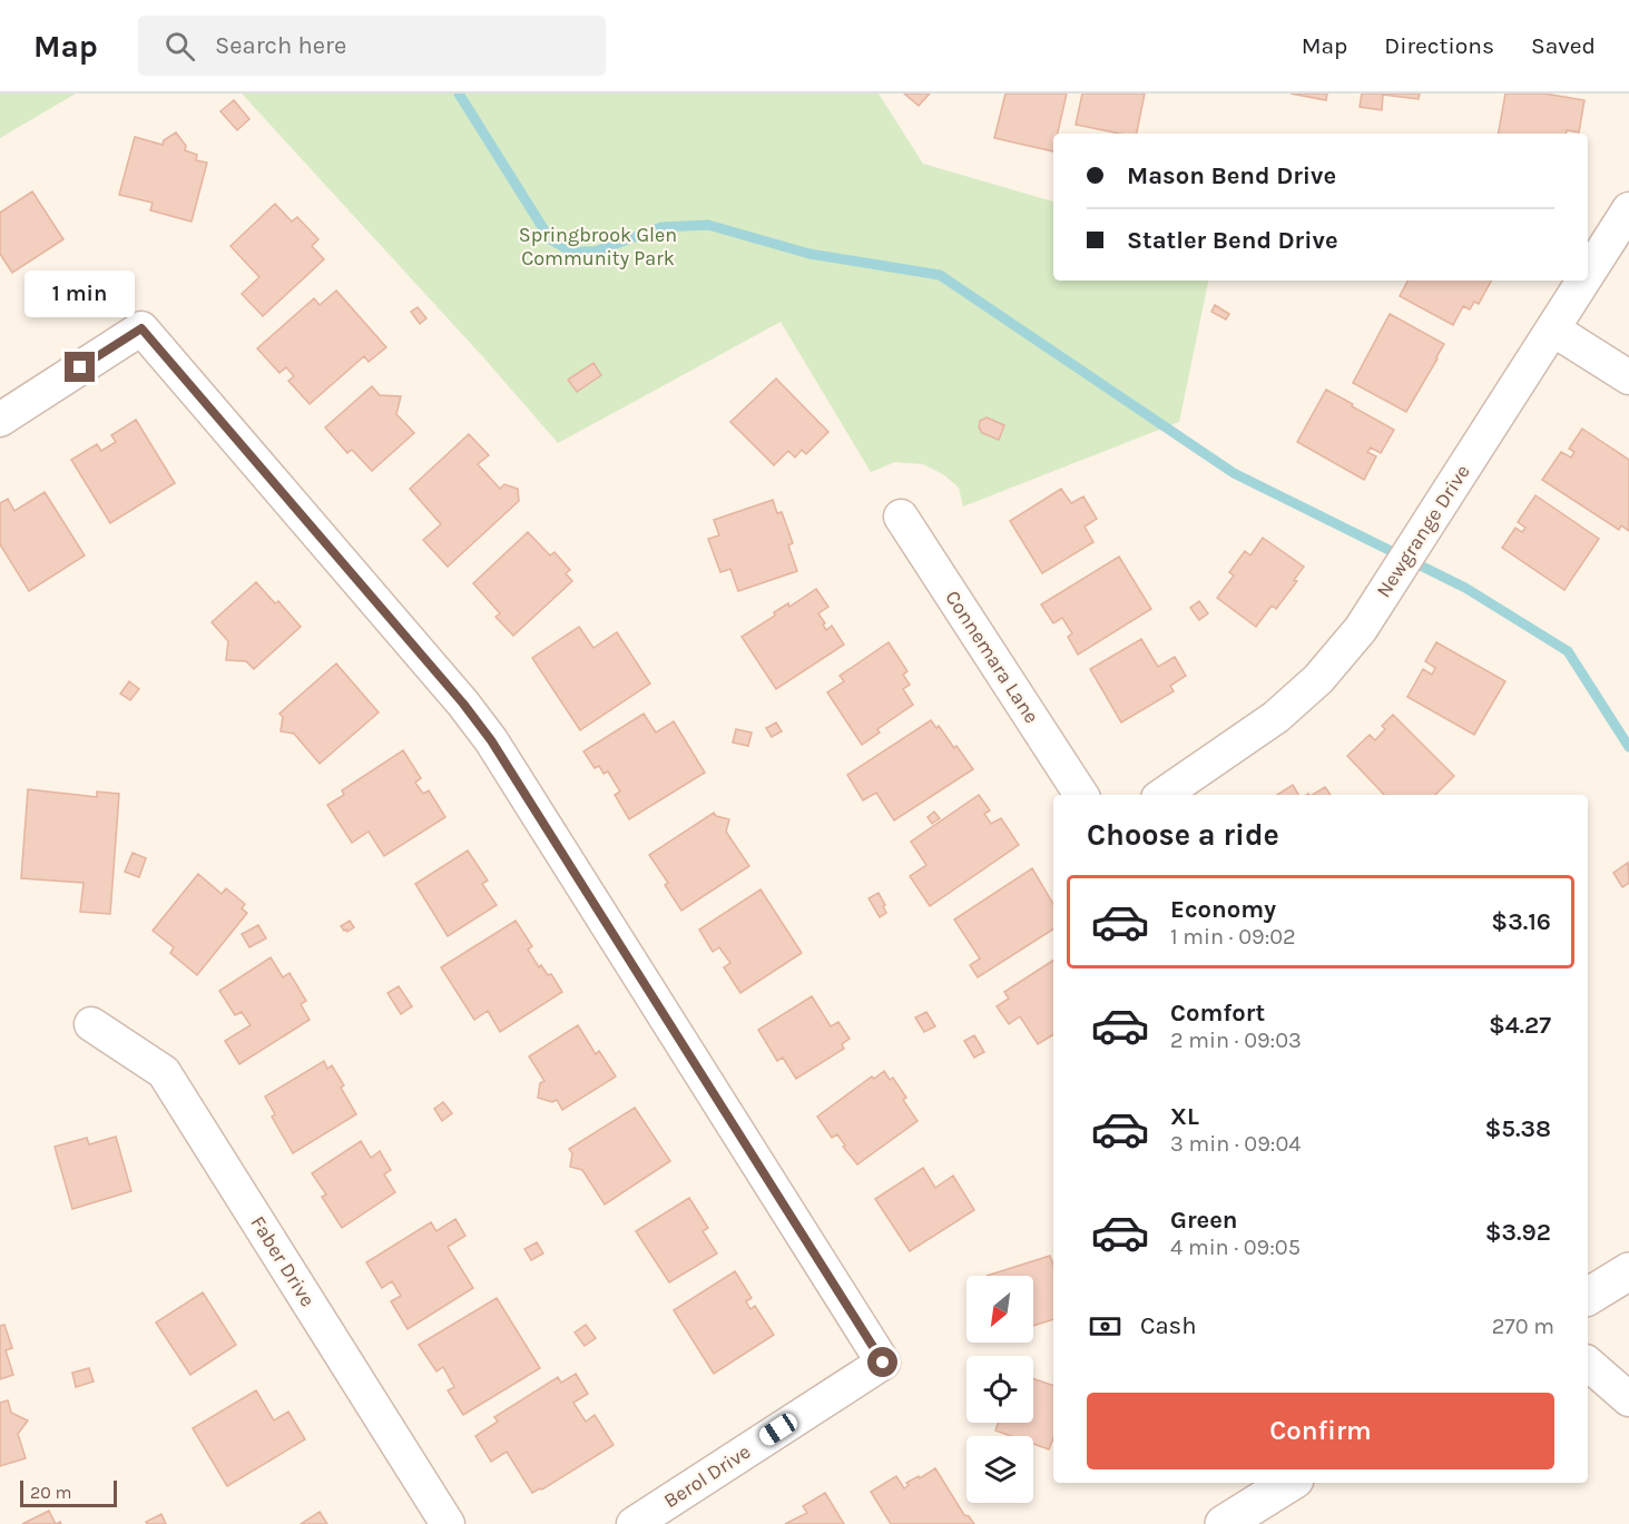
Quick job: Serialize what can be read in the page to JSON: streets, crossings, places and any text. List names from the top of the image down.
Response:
{
  "streets": {
    "street": [
      "Newgrange Drive",
      "Connemara Lane",
      "Faber Drive",
      "Berol Drive"
    ]
  },
  "parks": ["Springbrook Glen Community Park"],
  "scale_bar": "20 m",
  "north": "bottom left",
  "page": {
    "header": "Map",
    "search": "Search here",
    "nav": ["Map", "Directions", "Saved"],
    "banner": ["Mason Bend Drive", "Statler Bend Drive"],
    "bubble": "1 min",
    "heading": "Choose a ride",
    "list": [
      {
        "name": "Economy",
        "note": "1 min · 09:02",
        "value": "$3.16"
      },
      {
        "name": "Comfort",
        "note": "2 min · 09:03",
        "value": "$4.27"
      },
      {
        "name": "XL",
        "note": "3 min · 09:04",
        "value": "$5.38"
      },
      {
        "name": "Green",
        "note": "4 min · 09:05",
        "value": "$3.92"
      }
    ],
    "pay": ["Cash", "270 m"],
    "buttons": "Confirm",
    "scale": "20 m"
  }
}
